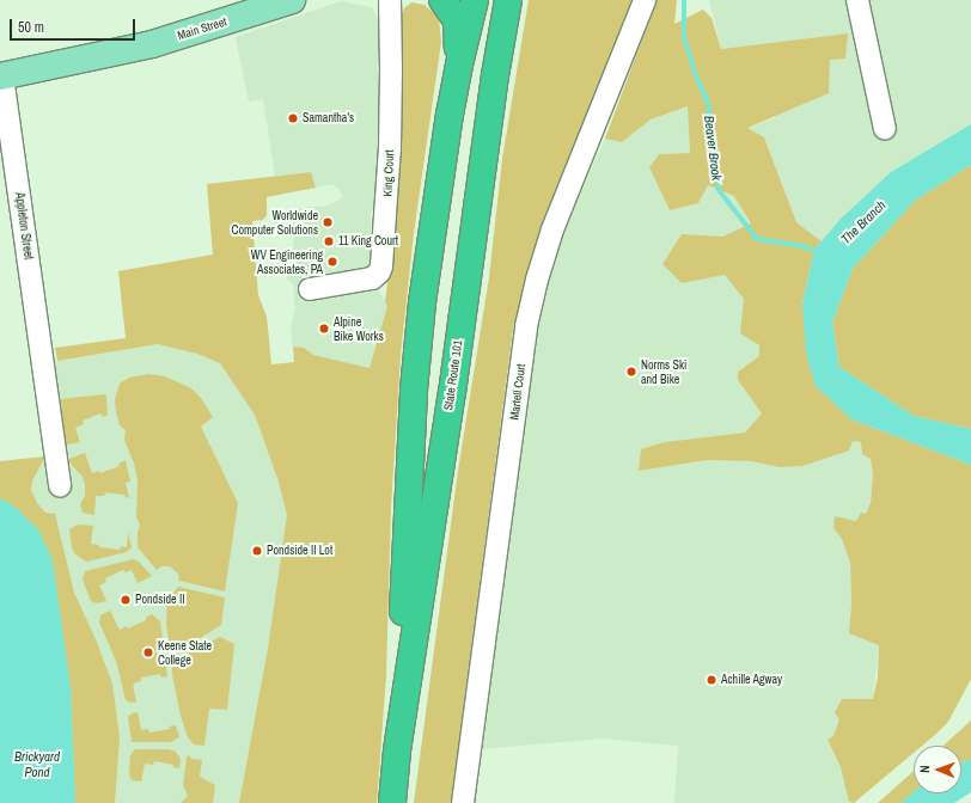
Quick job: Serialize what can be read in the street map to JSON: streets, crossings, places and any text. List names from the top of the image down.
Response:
{
  "streets": {
    "highway": ["State Route 101"],
    "main road": ["Main Street"],
    "street": ["King Court", "Appleton Street", "Martell Court"]
  },
  "crossings": [
    ["Main Street", "Appleton Street"]
  ],
  "water": ["Beaver Brook", "The Branch", "Brickyard Pond"],
  "places": [
    "Samantha's",
    "Worldwide Computer Solutions",
    "11 King Court",
    "WV Engineering Associates, PA",
    "Alpine Bike Works",
    "Norms Ski and Bike",
    "Pondside II Lot",
    "Pondside II",
    "Keene State College",
    "Achille Agway"
  ],
  "scale_bar": "50 m",
  "north": "left"
}
